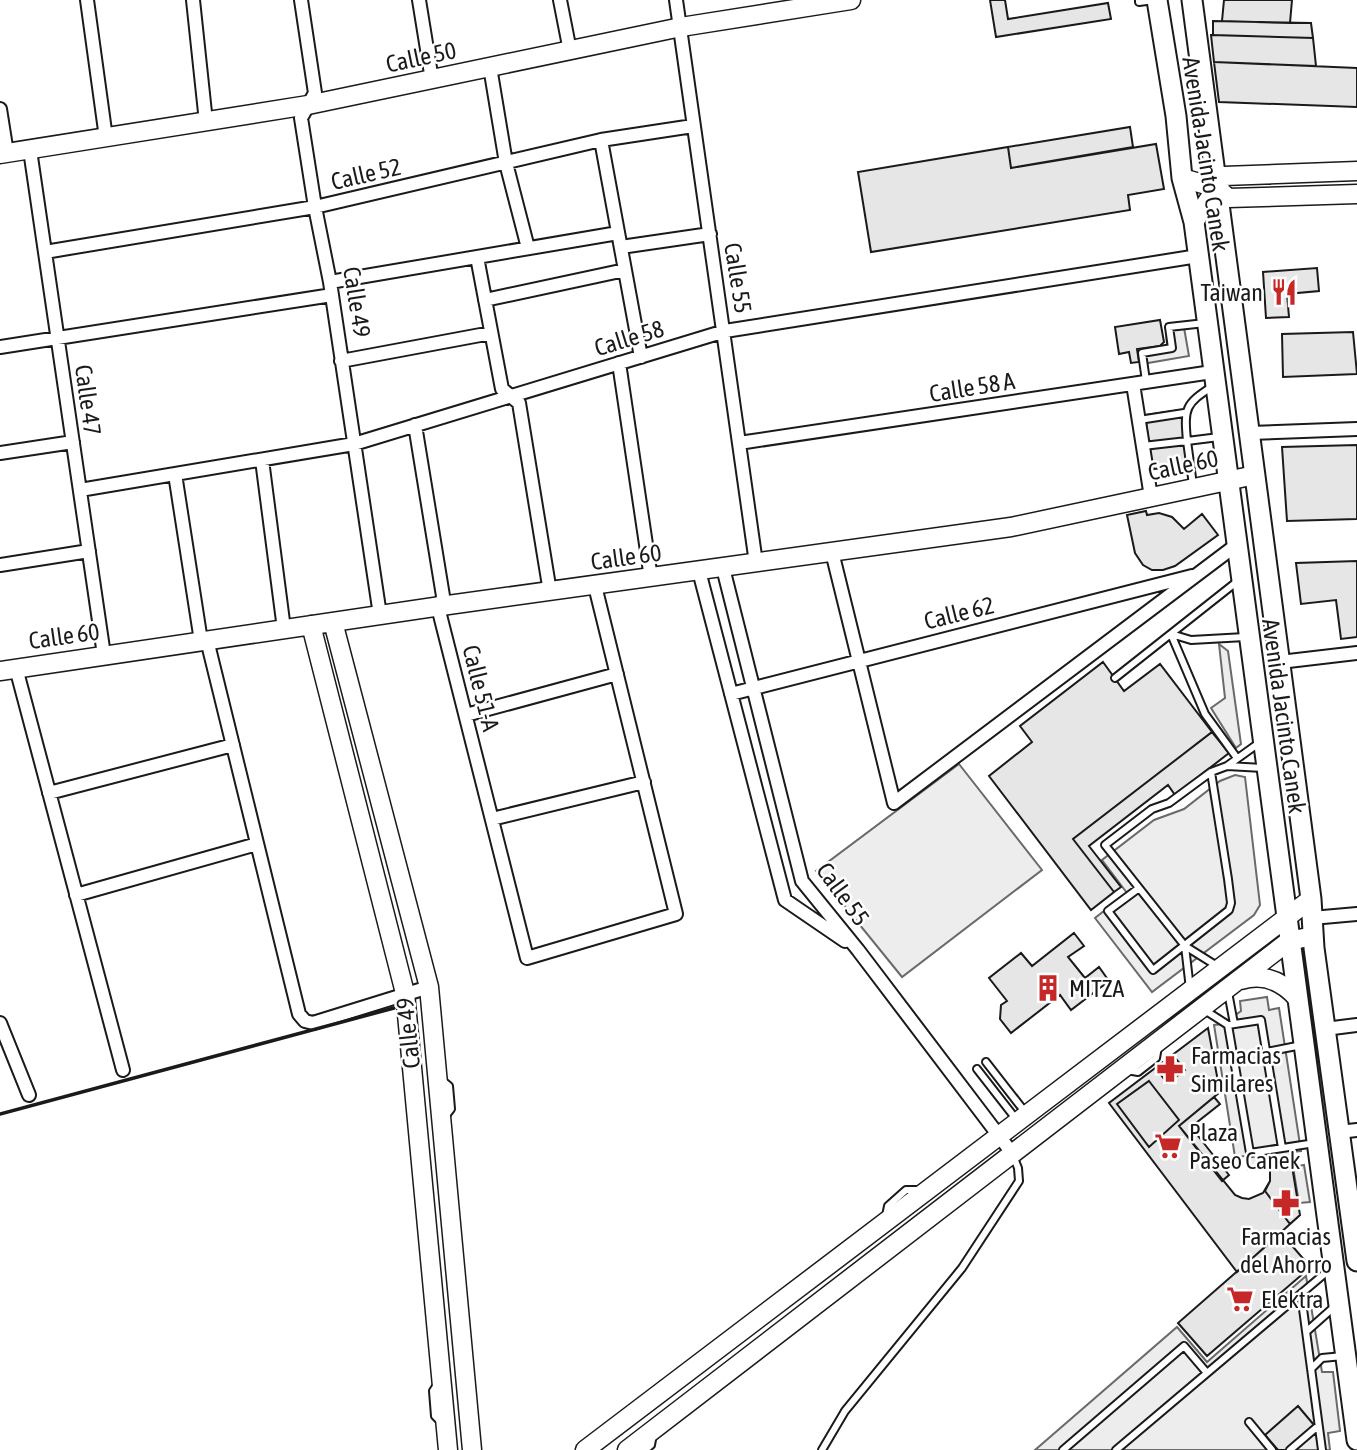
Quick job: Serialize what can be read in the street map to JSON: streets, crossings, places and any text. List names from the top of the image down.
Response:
{
  "streets": {
    "main road": ["Avenida Jacinto Canek"],
    "street": [
      "Calle 50",
      "Calle 52",
      "Calle 55",
      "Calle 49",
      "Calle 58",
      "Calle 58 A",
      "Calle 47",
      "Calle 60",
      "Calle 62",
      "Calle 51-A"
    ]
  },
  "crossings": [
    ["Calle 50", "Calle 55"],
    ["Calle 50", "Calle 49"],
    ["Calle 50", "Calle 47"],
    ["Avenida Jacinto Canek", "Calle 58"],
    ["Avenida Jacinto Canek", "Calle 58 A"],
    ["Avenida Jacinto Canek", "Calle 60"],
    ["Calle 52", "Calle 55"],
    ["Calle 52", "Calle 49"],
    ["Calle 52", "Calle 47"],
    ["Calle 55", "Calle 58"],
    ["Calle 55", "Calle 58 A"],
    ["Calle 55", "Calle 60"],
    ["Calle 55", "Calle 62"],
    ["Calle 49", "Calle 58"],
    ["Calle 49", "Calle 60"],
    ["Calle 58", "Calle 47"],
    ["Calle 58", "Calle 51-A"],
    ["Calle 47", "Calle 60"],
    ["Calle 60", "Calle 51-A"]
  ],
  "places": {
    "restaurant": ["Taiwan"],
    "building": ["MITZA"],
    "pharmacy": ["Farmacias Similares", "Farmacias del Ahorro"],
    "supermarket": ["Plaza Paseo Canek", "Elektra"]
  }
}
